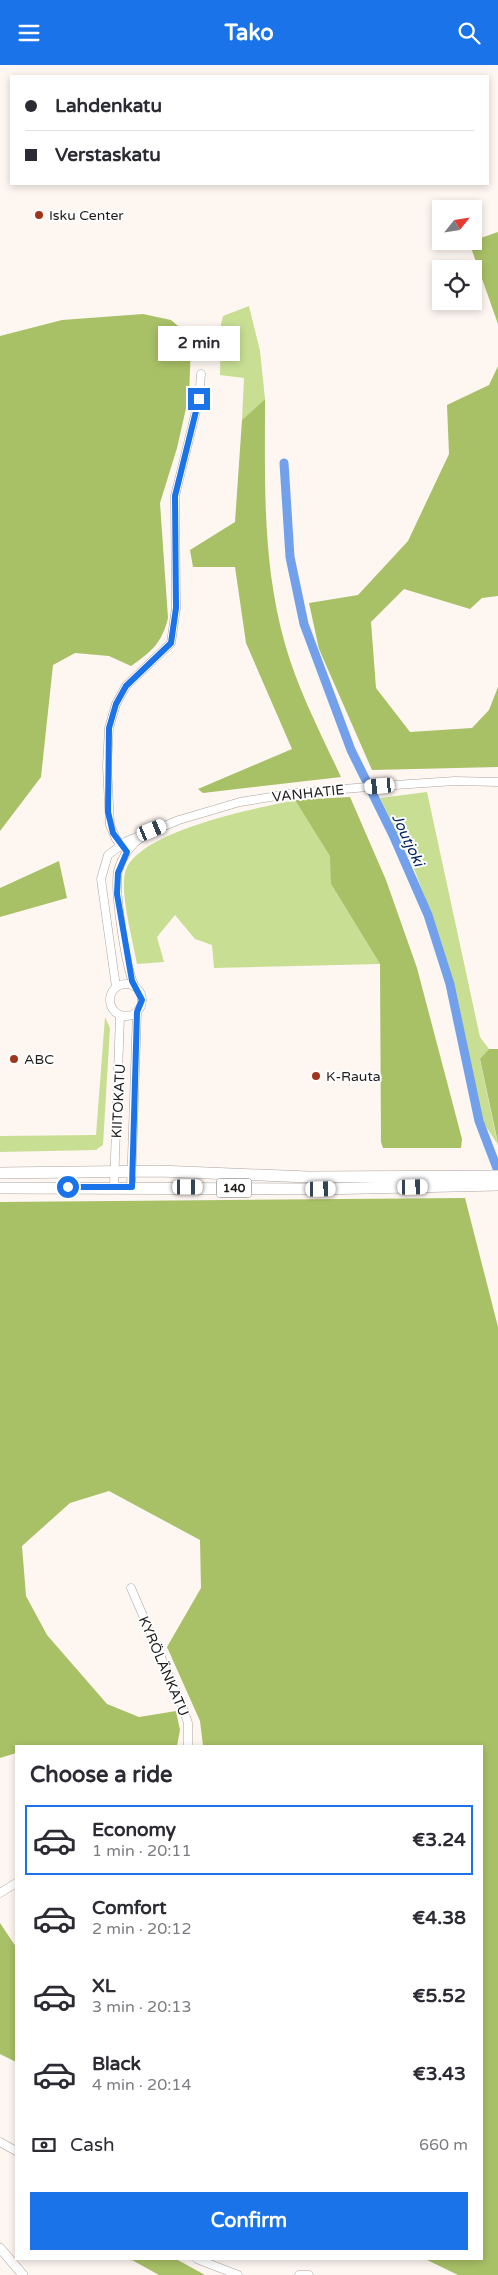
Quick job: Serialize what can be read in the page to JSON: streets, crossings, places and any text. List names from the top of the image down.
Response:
{
  "streets": {
    "main road": ["140"],
    "street": ["VANHATIE", "KIITOKATU", "KYRÖLÄNKATU"]
  },
  "crossings": [
    ["KIITOKATU", "140"]
  ],
  "water": ["Joutjoki"],
  "places": ["Isku Center", "ABC", "K-Rauta"],
  "north": "top right",
  "page": {
    "header": "Tako",
    "banner": ["Lahdenkatu", "Verstaskatu"],
    "bubble": "2 min",
    "heading": "Choose a ride",
    "list": [
      {
        "name": "Economy",
        "note": "1 min · 20:11",
        "value": "€3.24"
      },
      {
        "name": "Comfort",
        "note": "2 min · 20:12",
        "value": "€4.38"
      },
      {
        "name": "XL",
        "note": "3 min · 20:13",
        "value": "€5.52"
      },
      {
        "name": "Black",
        "note": "4 min · 20:14",
        "value": "€3.43"
      }
    ],
    "pay": ["Cash", "660 m"],
    "buttons": "Confirm"
  }
}
